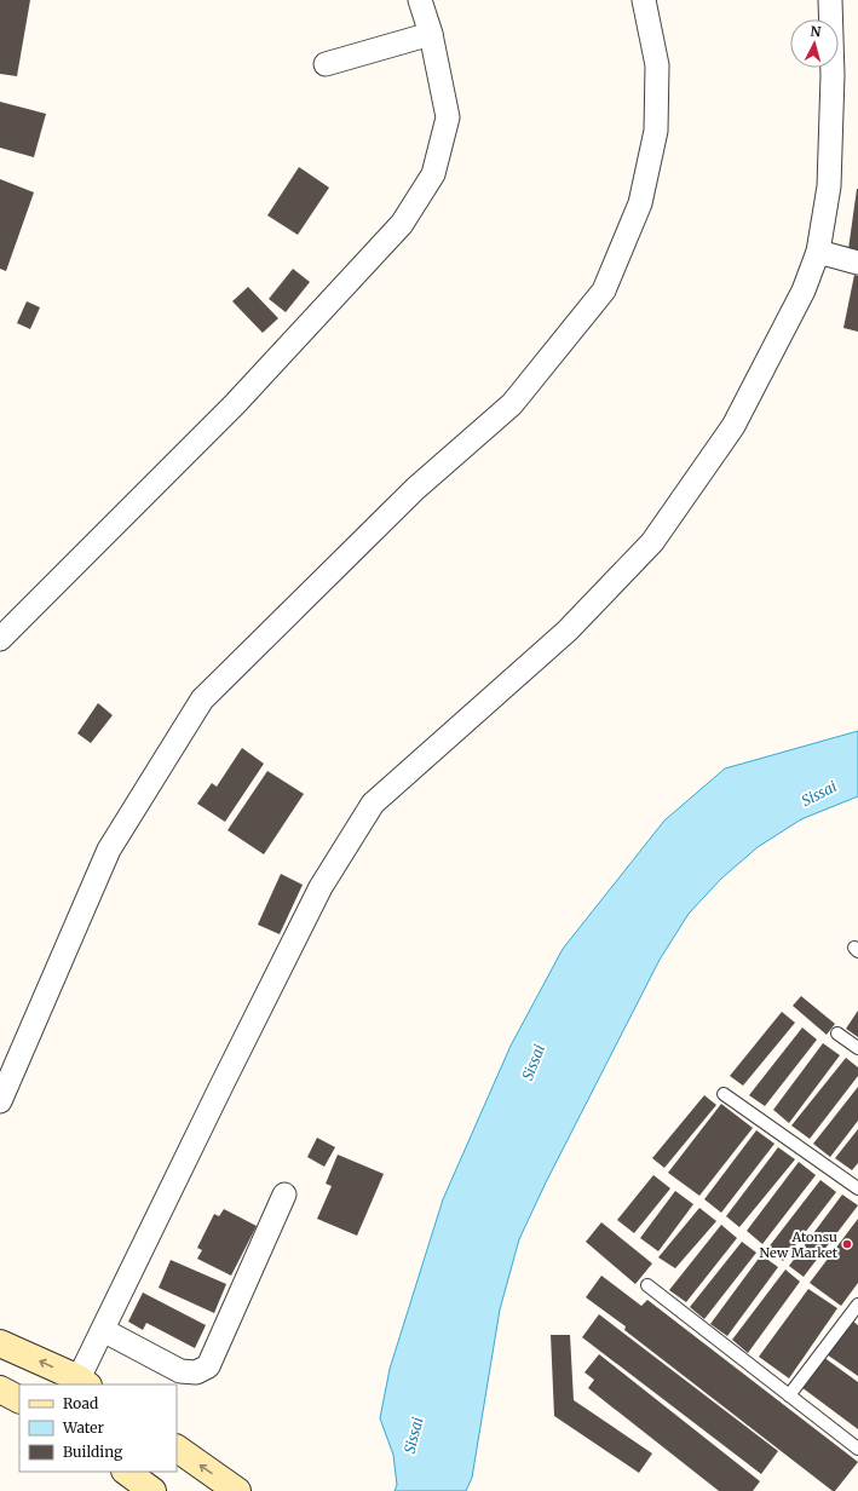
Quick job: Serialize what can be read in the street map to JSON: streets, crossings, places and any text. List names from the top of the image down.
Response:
{
  "water": ["Sissai"],
  "places": ["Atonsu New Market"],
  "legend": ["Road", "Water", "Building"],
  "north": "top"
}
